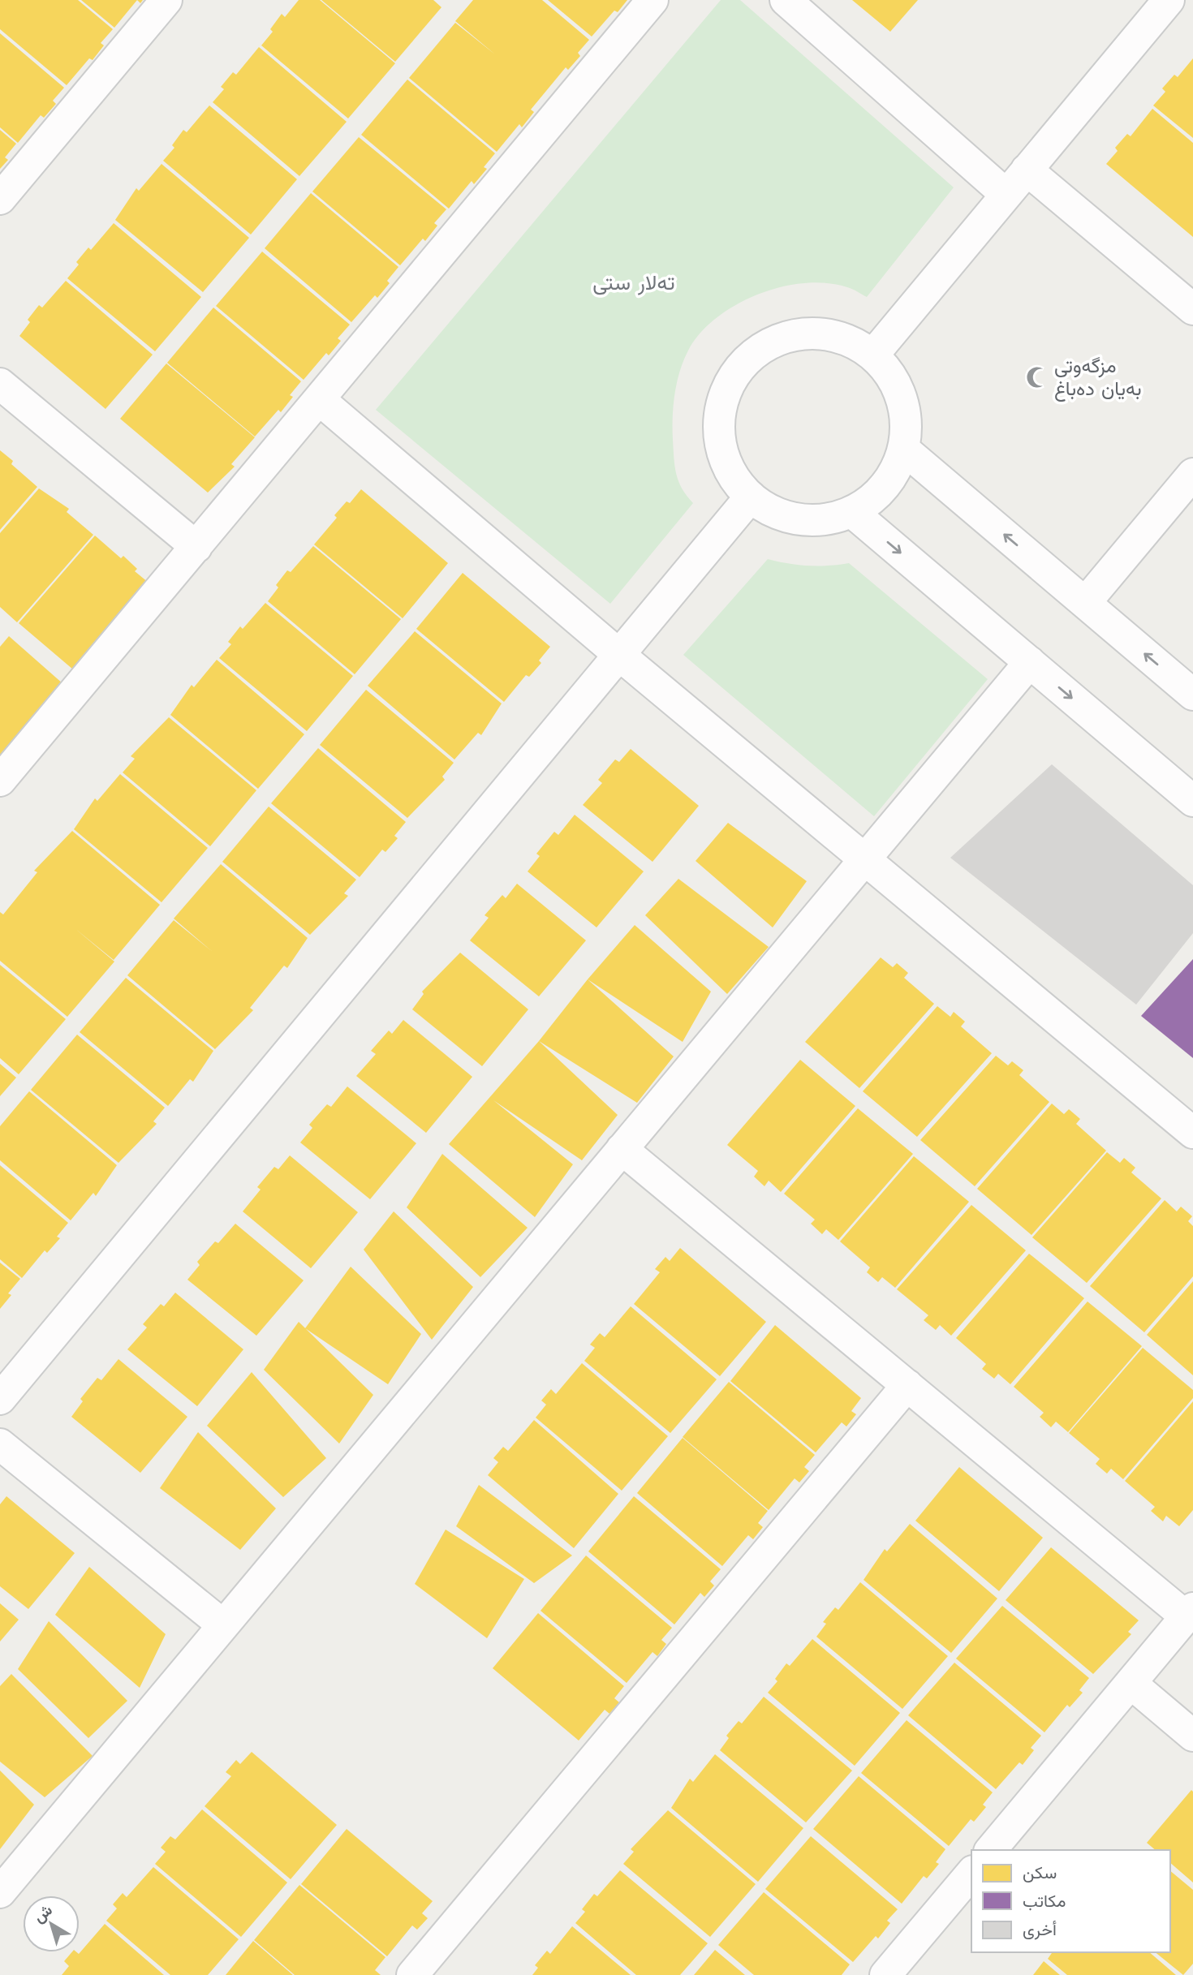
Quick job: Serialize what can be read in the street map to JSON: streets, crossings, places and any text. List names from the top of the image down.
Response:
{
  "districts": ["ته‌لار ستی"],
  "places": {
    "mosque": ["مزگەوتی بەیان دەباغ"]
  },
  "legend": ["سكن", "مكاتب", "أخرى"],
  "north": "top left"
}
